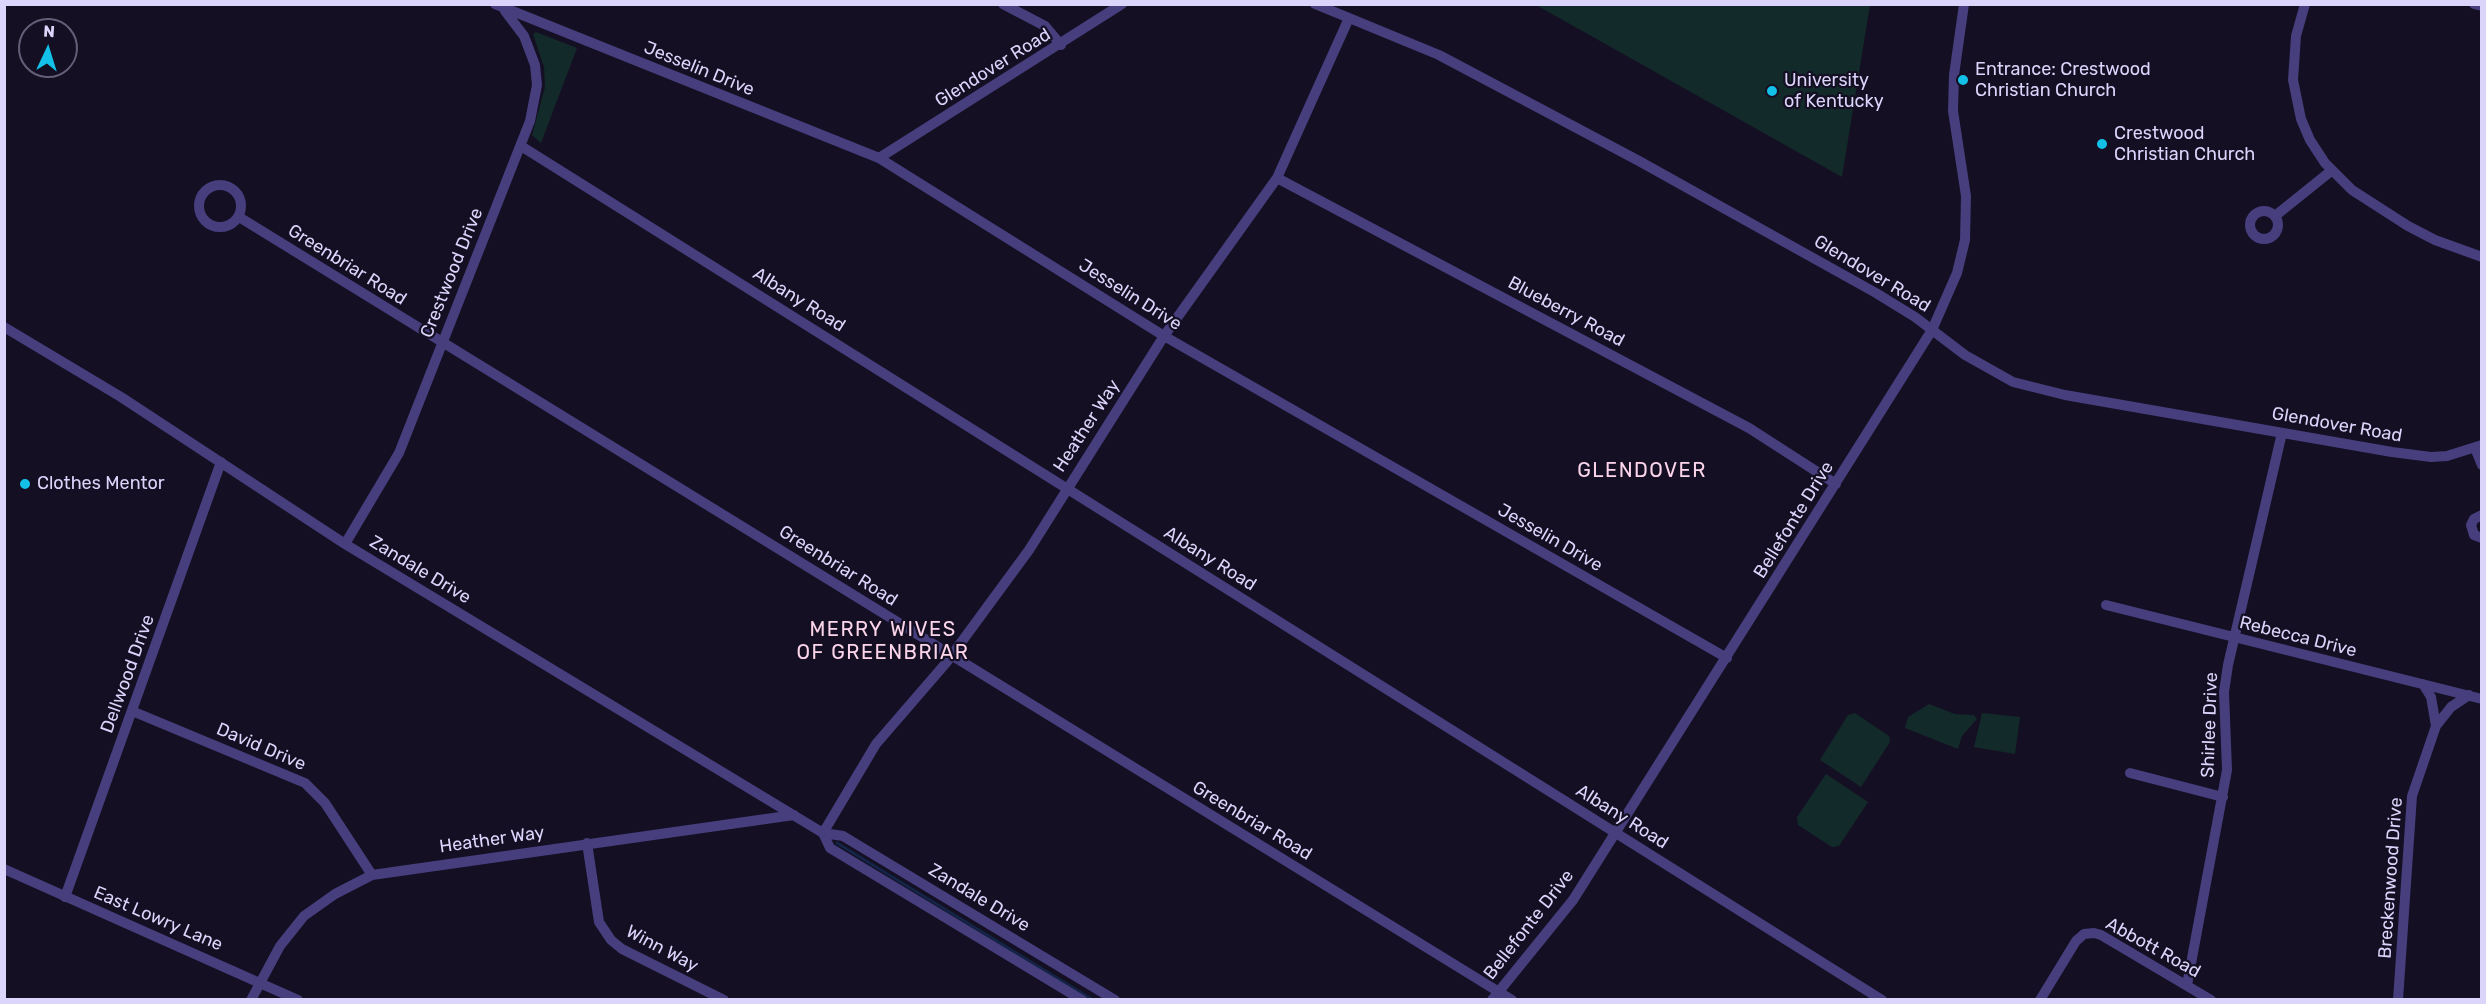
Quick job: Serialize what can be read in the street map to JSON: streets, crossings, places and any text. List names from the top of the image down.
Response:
{
  "streets": {
    "street": [
      "Glendover Road",
      "Jesselin Drive",
      "Greenbriar Road",
      "Crestwood Drive",
      "Albany Road",
      "Blueberry Road",
      "Heather Way",
      "Bellefonte Drive",
      "Zandale Drive",
      "Rebecca Drive",
      "Dellwood Drive",
      "Shirlee Drive",
      "David Drive",
      "Breckenwood Drive",
      "East Lowry Lane",
      "Abbott Road",
      "Winn Way"
    ]
  },
  "crossings": [
    ["Glendover Road", "Jesselin Drive"],
    ["Glendover Road", "Heather Way"],
    ["Glendover Road", "Bellefonte Drive"],
    ["Glendover Road", "Shirlee Drive"],
    ["Jesselin Drive", "Crestwood Drive"],
    ["Jesselin Drive", "Heather Way"],
    ["Jesselin Drive", "Bellefonte Drive"],
    ["Greenbriar Road", "Crestwood Drive"],
    ["Greenbriar Road", "Heather Way"],
    ["Greenbriar Road", "Bellefonte Drive"],
    ["Crestwood Drive", "Albany Road"],
    ["Crestwood Drive", "Zandale Drive"],
    ["Albany Road", "Heather Way"],
    ["Albany Road", "Bellefonte Drive"],
    ["Blueberry Road", "Heather Way"],
    ["Blueberry Road", "Bellefonte Drive"],
    ["Heather Way", "Zandale Drive"],
    ["Heather Way", "David Drive"],
    ["Heather Way", "East Lowry Lane"],
    ["Heather Way", "Winn Way"],
    ["Zandale Drive", "Dellwood Drive"],
    ["Rebecca Drive", "Shirlee Drive"],
    ["Rebecca Drive", "Breckenwood Drive"],
    ["Dellwood Drive", "David Drive"],
    ["Dellwood Drive", "East Lowry Lane"],
    ["Shirlee Drive", "Abbott Road"]
  ],
  "districts": ["GLENDOVER", "MERRY WIVES OF GREENBRIAR"],
  "places": [
    "Entrance: Crestwood Christian Church",
    "University of Kentucky",
    "Crestwood Christian Church",
    "Clothes Mentor"
  ],
  "north": "top"
}
